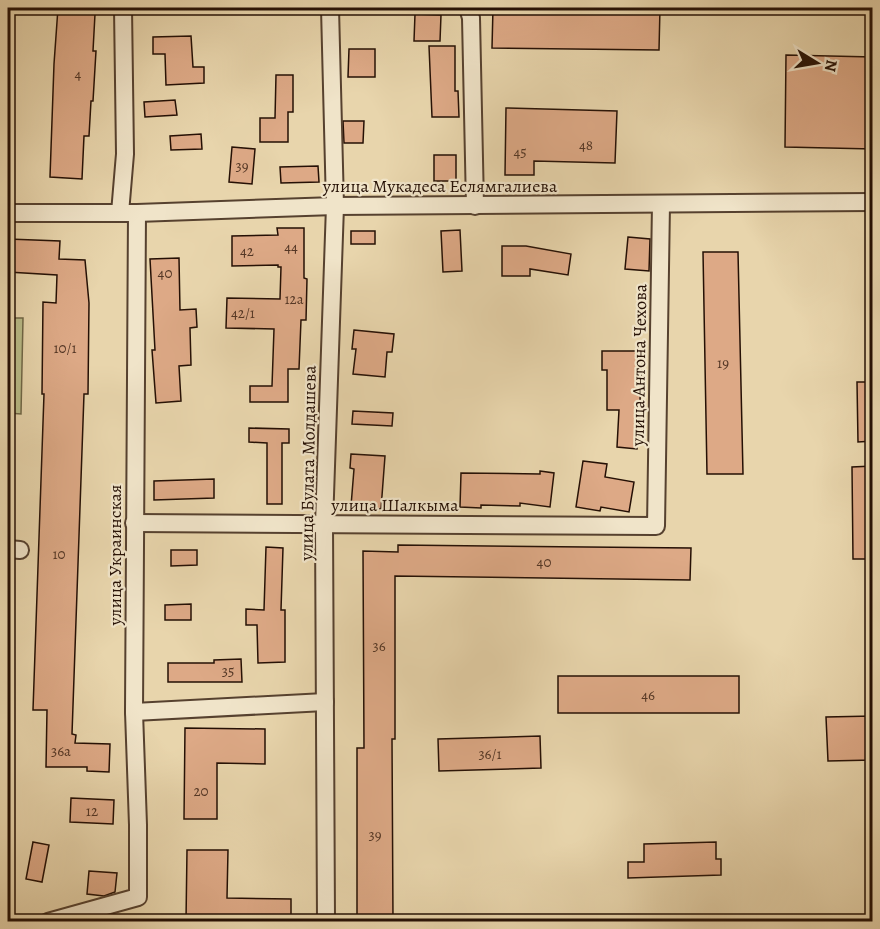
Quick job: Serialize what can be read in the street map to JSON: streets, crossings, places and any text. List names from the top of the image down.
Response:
{
  "streets": {
    "street": [
      "улица Мукадеса Еслямгалиева",
      "улица Антона Чехова",
      "улица Булата Молдашева",
      "улица Шалкыма",
      "улица Украинская"
    ]
  },
  "crossings": [
    ["улица Мукадеса Еслямгалиева", "улица Антона Чехова"],
    ["улица Мукадеса Еслямгалиева", "улица Булата Молдашева"],
    ["улица Мукадеса Еслямгалиева", "улица Украинская"],
    ["улица Антона Чехова", "улица Шалкыма"],
    ["улица Булата Молдашева", "улица Шалкыма"],
    ["улица Шалкыма", "улица Украинская"]
  ],
  "house_numbers": [
    "4",
    "48",
    "45",
    "39",
    "44",
    "42",
    "40",
    "12а",
    "42/1",
    "10/1",
    "19",
    "10",
    "40",
    "36",
    "35",
    "46",
    "36а",
    "36/1",
    "20",
    "12",
    "39"
  ],
  "north": "right"
}
